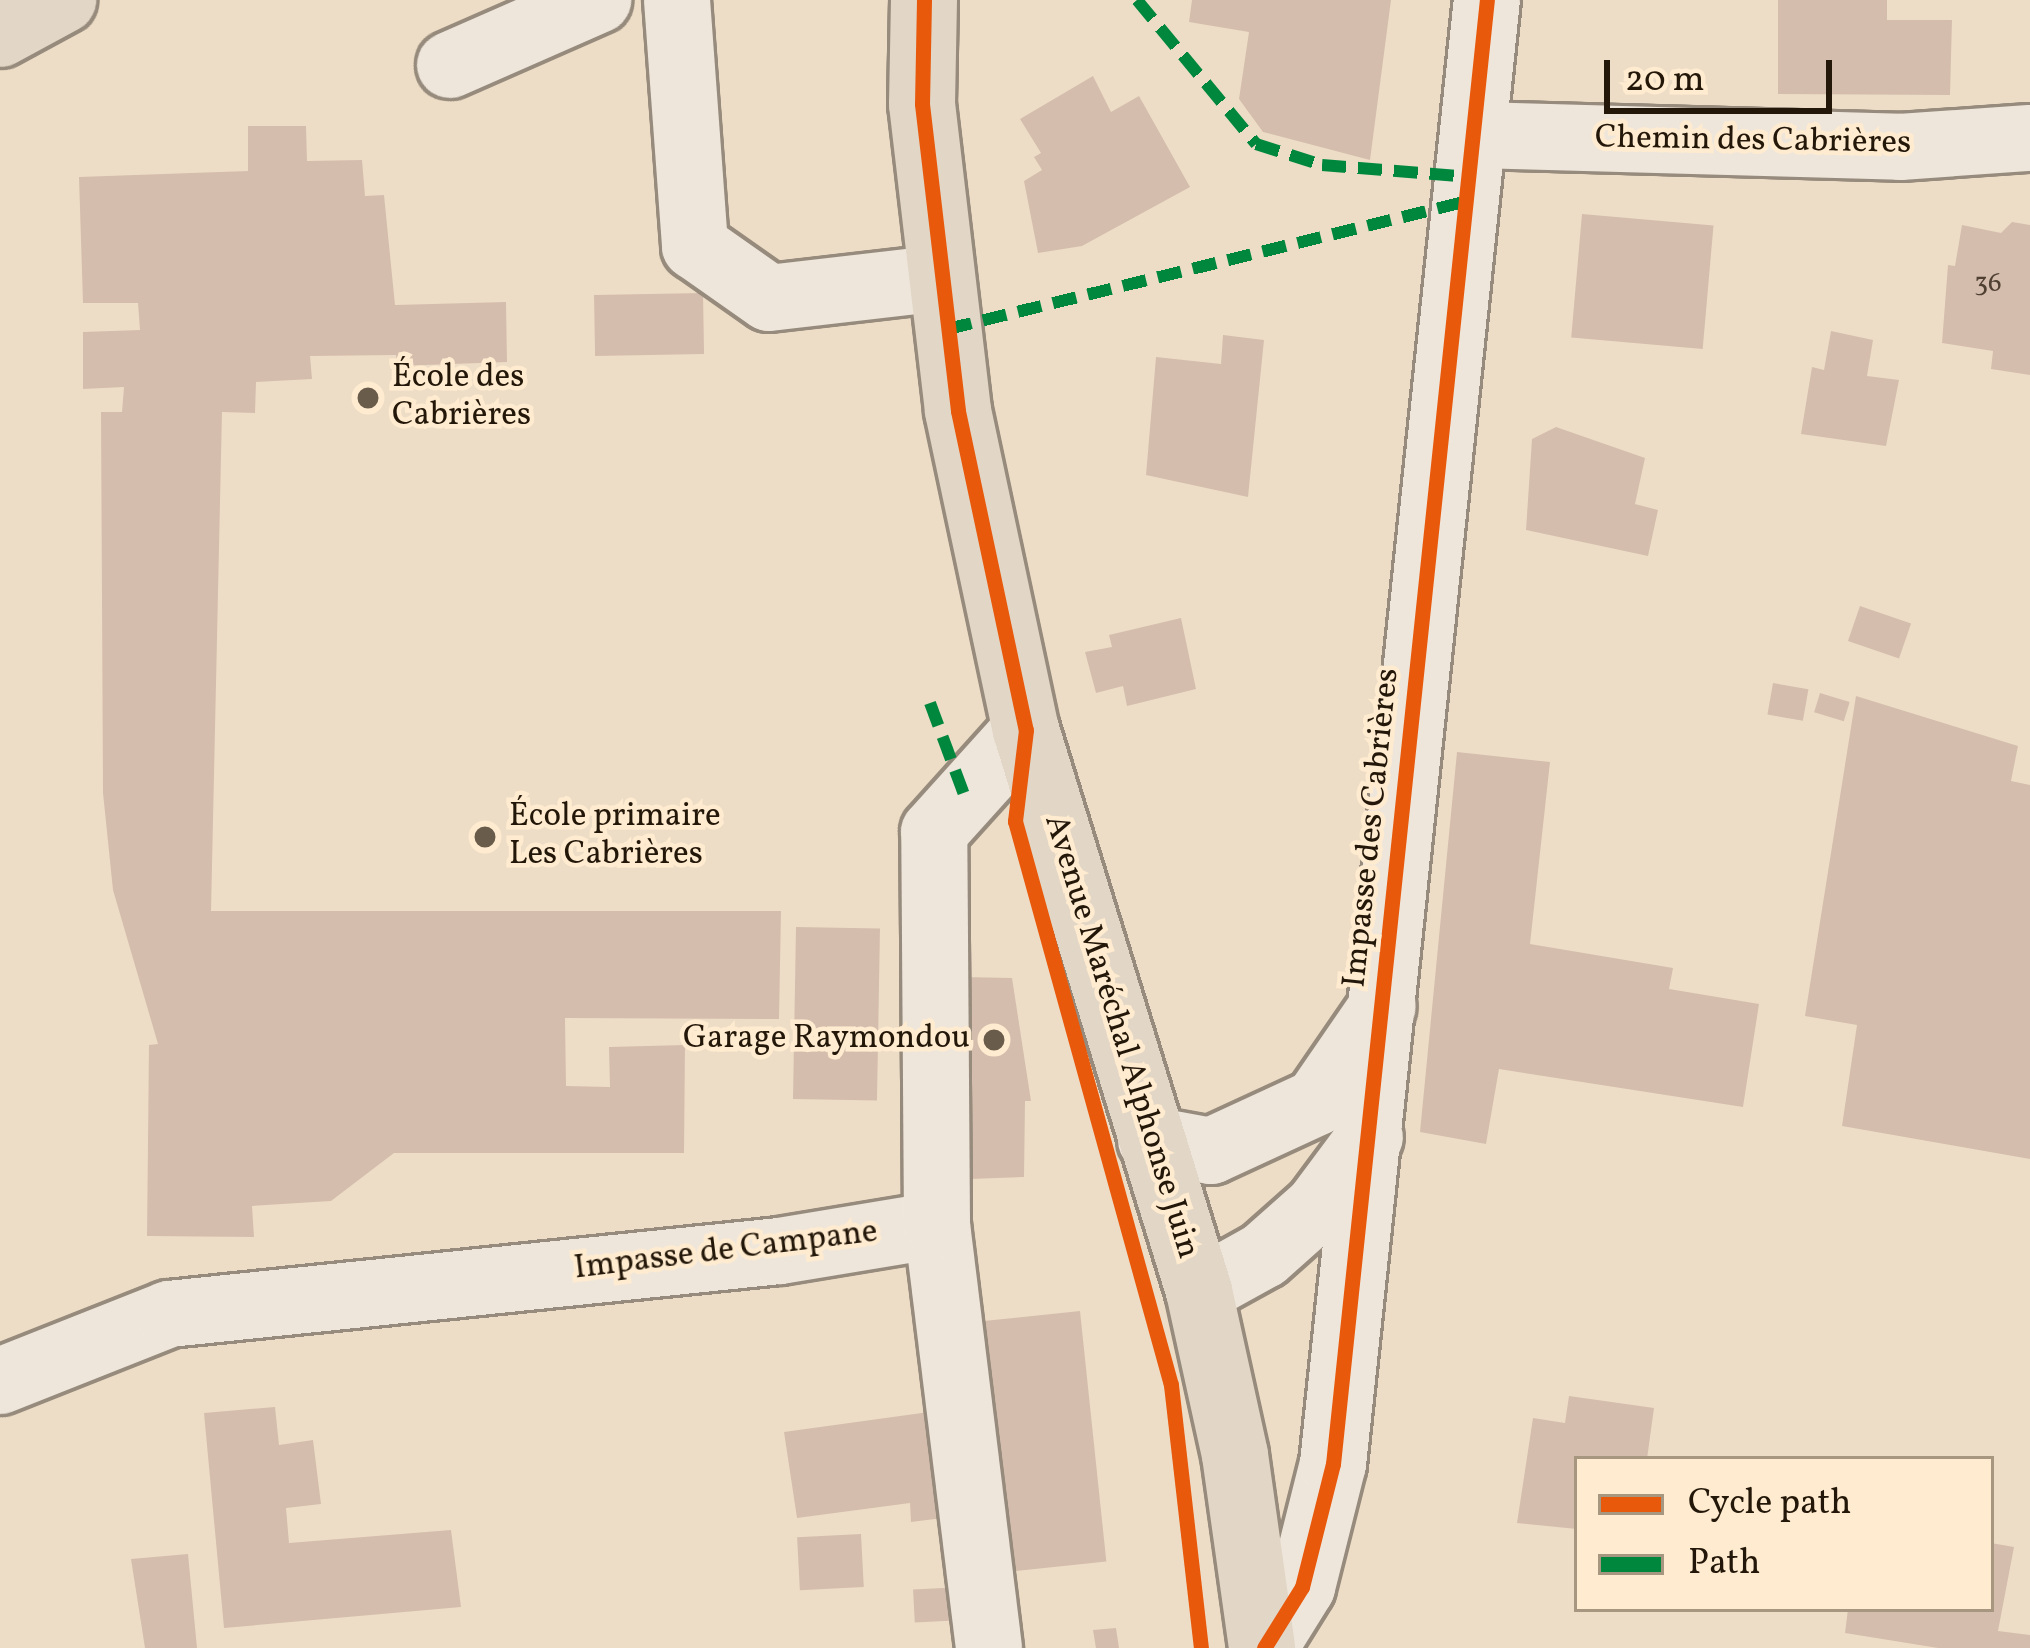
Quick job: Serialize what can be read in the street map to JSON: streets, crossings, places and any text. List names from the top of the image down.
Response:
{
  "streets": {
    "main road": ["Avenue Maréchal Alphonse Juin"],
    "street": ["Chemin des Cabrières", "Impasse des Cabrières", "Impasse de Campane"]
  },
  "crossings": [
    ["Chemin des Cabrières", "Impasse des Cabrières"],
    ["Impasse des Cabrières", "Avenue Maréchal Alphonse Juin"]
  ],
  "places": ["École des Cabrières", "École primaire Les Cabrières", "Garage Raymondou"],
  "house_numbers": ["36"],
  "legend": ["Cycle path", "Path"],
  "scale_bar": "20 m"
}
